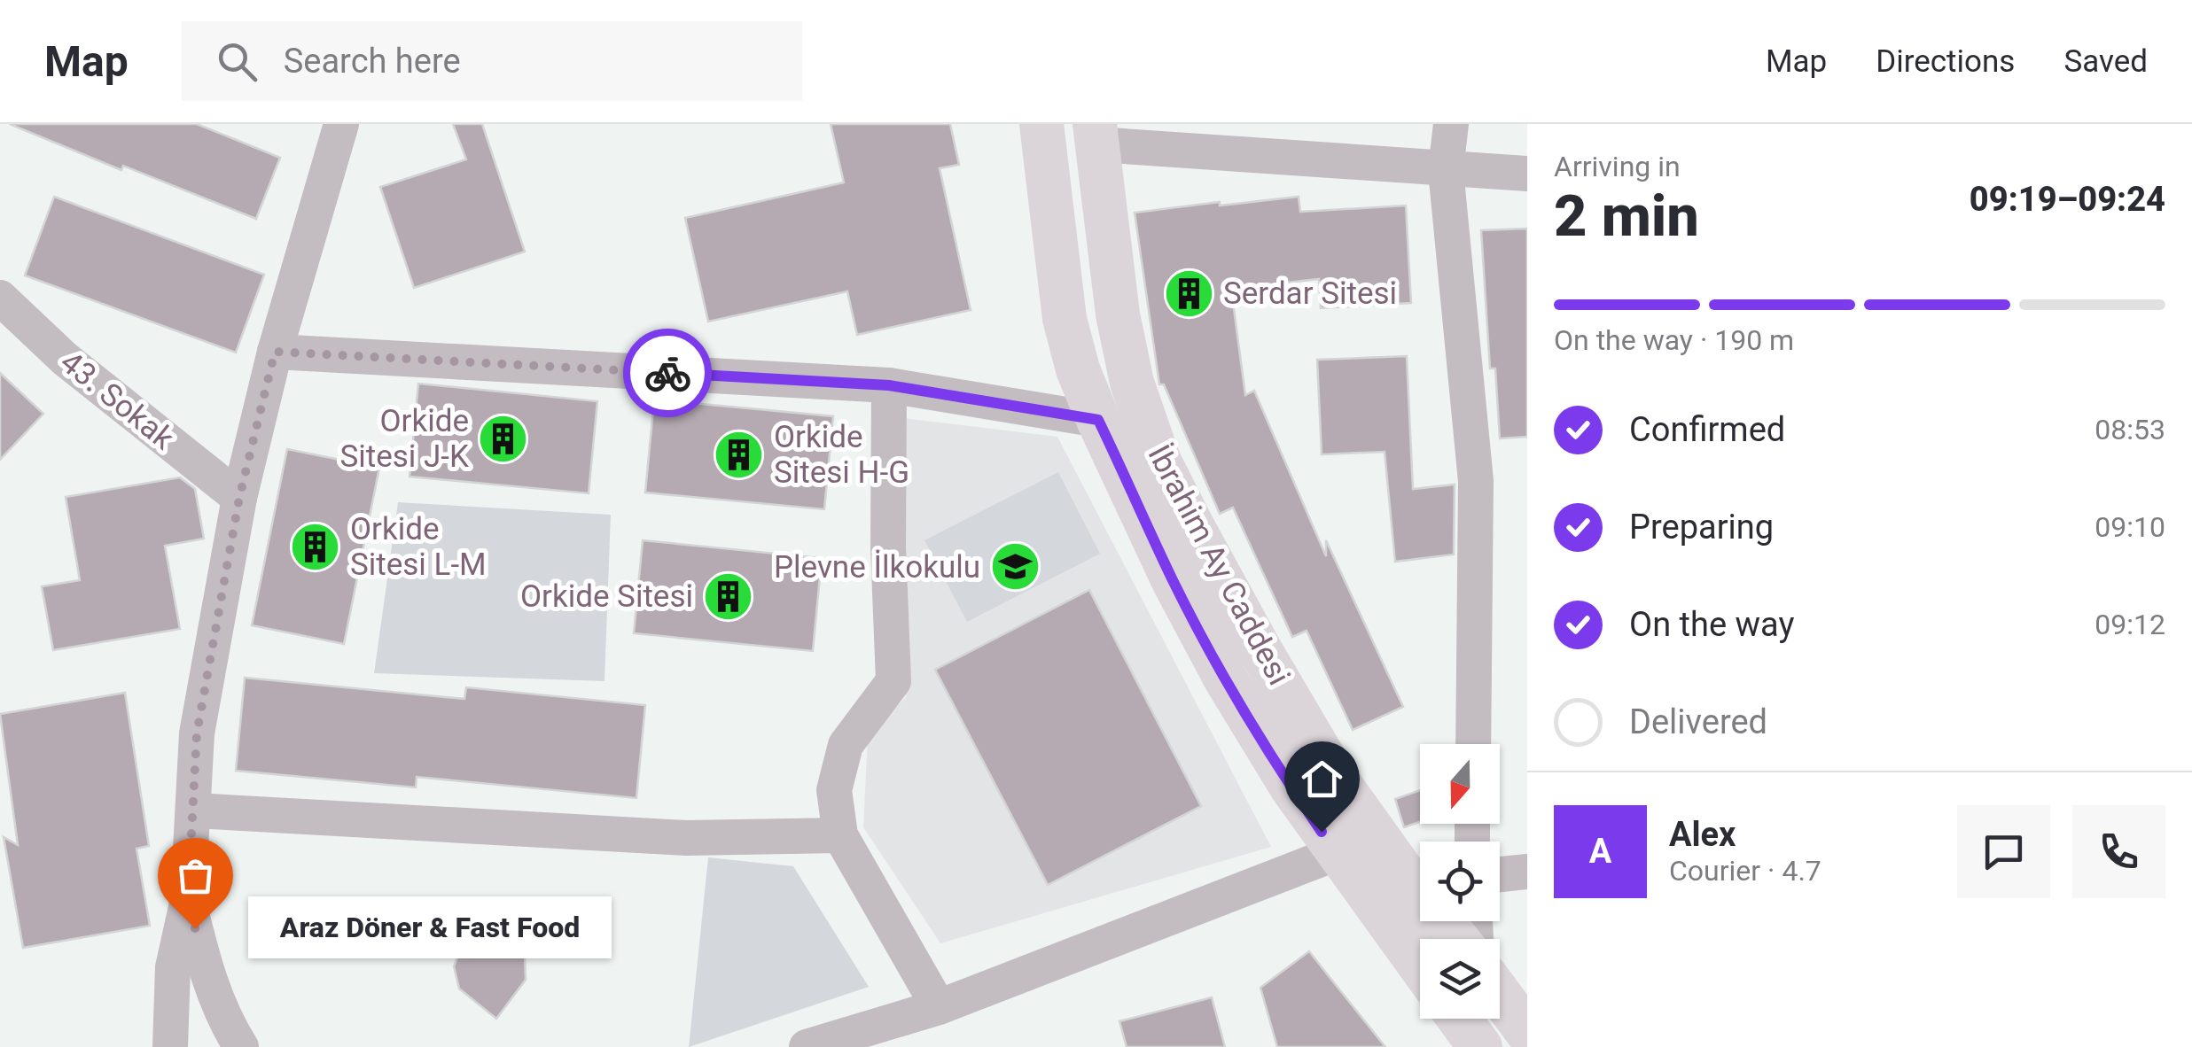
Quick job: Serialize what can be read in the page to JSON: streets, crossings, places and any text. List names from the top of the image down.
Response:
{
  "streets": {
    "main road": ["İbrahim Ay Caddesi"],
    "street": ["43. Sokak"]
  },
  "places": {
    "building": [
      "Serdar Sitesi",
      "Orkide Sitesi J-K",
      "Orkide Sitesi H-G",
      "Orkide Sitesi L-M",
      "Orkide Sitesi"
    ],
    "school or university": ["Plevne İlkokulu"],
    "other": ["Araz Döner & Fast Food"]
  },
  "north": "bottom",
  "page": {
    "header": "Map",
    "search": "Search here",
    "nav": ["Map", "Directions", "Saved"],
    "heading": ["2 min", "Arriving in", "09:19–09:24"],
    "panel": ["Alex", "Courier · 4.7"],
    "bar": "On the way · 190 m",
    "list": [
      ["Confirmed", "08:53"],
      ["Preparing", "09:10"],
      ["On the way", "09:12"],
      "Delivered"
    ],
    "round": "A",
    "bubble": "Araz Döner & Fast Food"
  }
}
